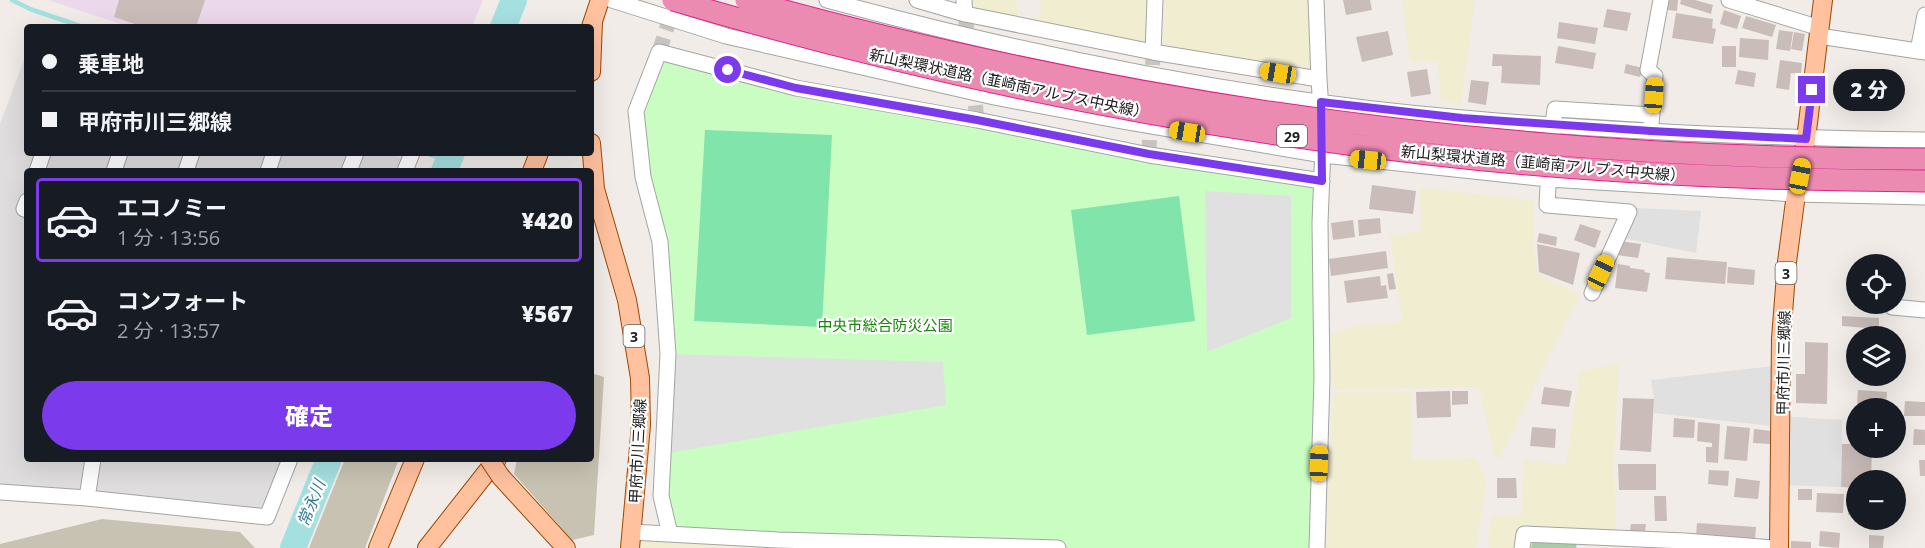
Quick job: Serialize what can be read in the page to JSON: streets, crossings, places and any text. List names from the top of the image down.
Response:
{
  "streets": {
    "highway": ["新山梨環状道路（韮崎南アルプス中央線）", "29"],
    "main road": ["3", "甲府市川三郷線"]
  },
  "water": ["常永川"],
  "parks": ["中央市総合防災公園"],
  "page": {
    "banner": ["乗車地", "甲府市川三郷線"],
    "bubble": "2 分",
    "list": [
      {
        "name": "エコノミー",
        "note": "1 分 · 13:56",
        "value": "¥420"
      },
      {
        "name": "コンフォート",
        "note": "2 分 · 13:57",
        "value": "¥567"
      }
    ],
    "map_buttons": ["+", "−"],
    "buttons": "確定"
  }
}
